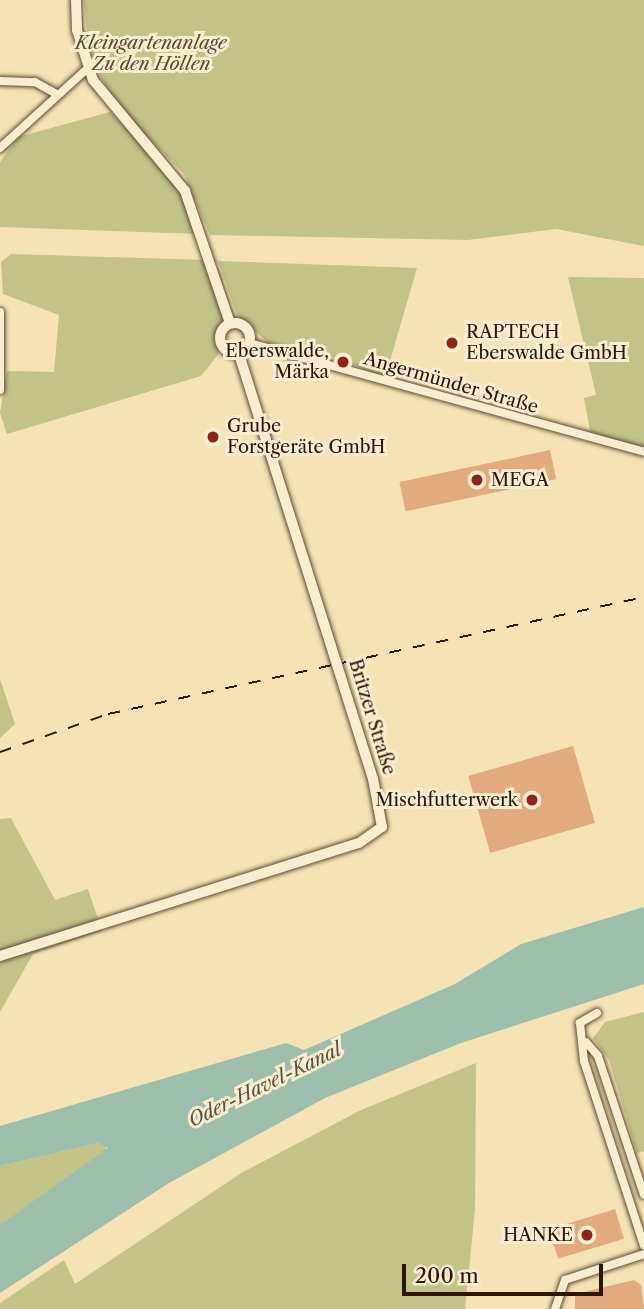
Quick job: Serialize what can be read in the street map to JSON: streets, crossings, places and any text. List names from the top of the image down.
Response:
{
  "streets": {
    "main road": ["Britzer Straße"],
    "street": ["Angermünder Straße"]
  },
  "crossings": [
    ["Angermünder Straße", "Britzer Straße"]
  ],
  "water": ["Oder-Havel-Kanal"],
  "parks": ["Kleingartenanlage Zu den Höllen"],
  "places": [
    "RAPTECH Eberswalde GmbH",
    "Eberswalde, Märka",
    "Grube Forstgeräte GmbH",
    "MEGA",
    "Mischfutterwerk",
    "HANKE"
  ],
  "scale_bar": "200 m"
}
